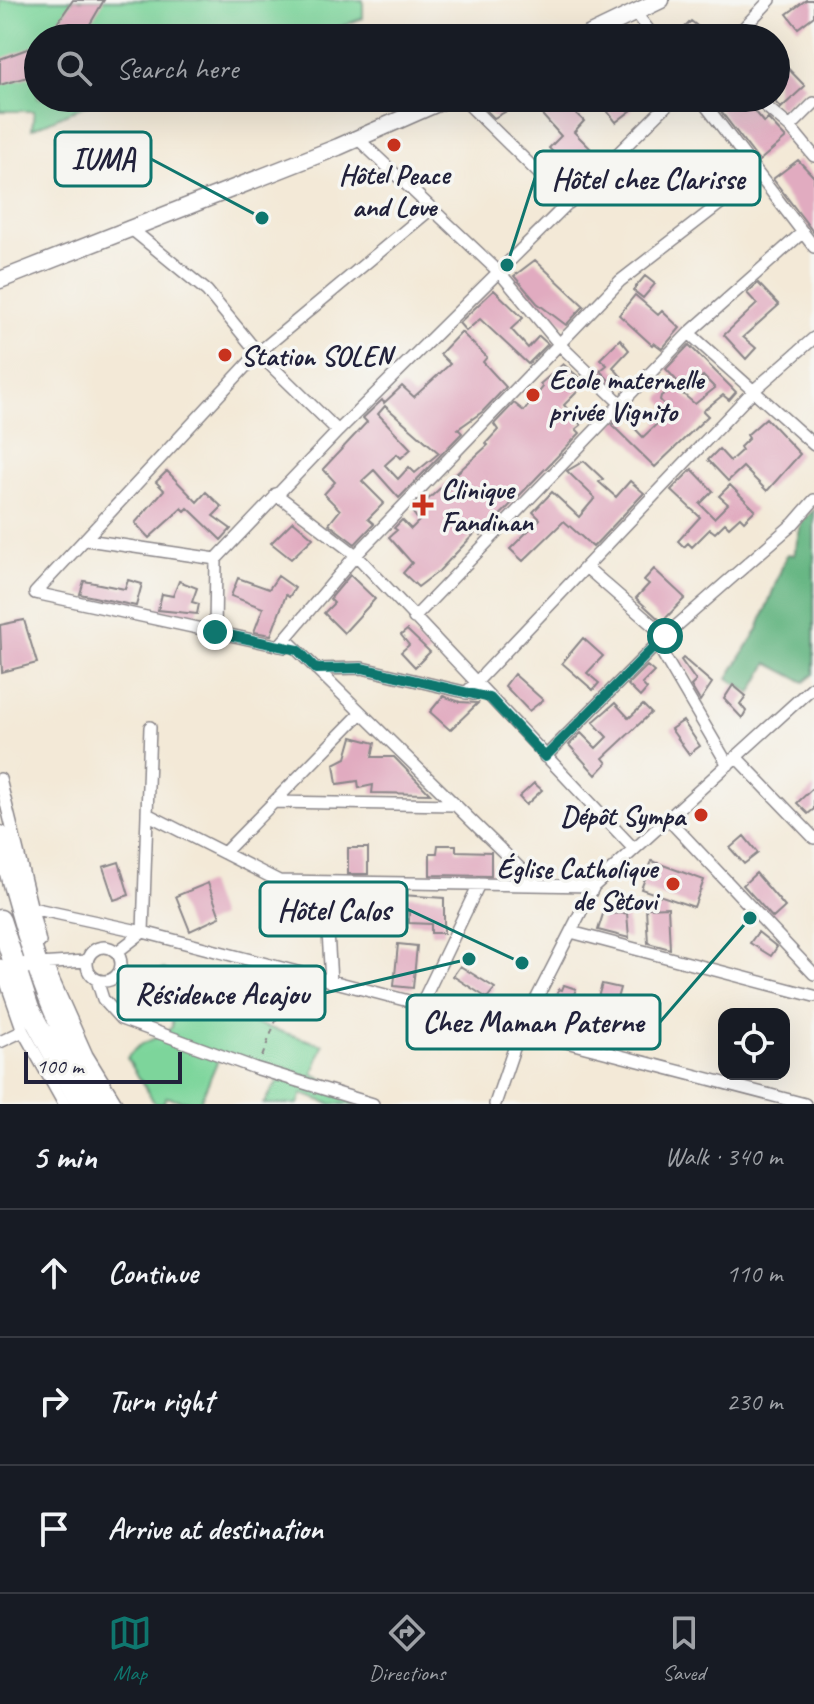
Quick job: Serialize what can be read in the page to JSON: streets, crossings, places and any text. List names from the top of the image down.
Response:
{
  "places": {
    "other": [
      "Hôtel Peace and Love",
      "IUMA",
      "Hôtel chez Clarisse",
      "Station SOLEN",
      "Ecole maternelle privée Vignito",
      "Dépôt Sympa",
      "Église Catholique de Sètovi",
      "Chez Maman Paterne",
      "Résidence Acajou",
      "Hôtel Calos"
    ],
    "health": ["Clinique Fandinan"]
  },
  "scale_bar": "100 m",
  "page": {
    "search": "Search here",
    "scale": "100 m",
    "heading": ["5 min", "Walk · 340 m"],
    "list": [
      ["Continue", "110 m"],
      ["Turn right", "230 m"],
      "Arrive at destination"
    ],
    "nav": ["Map", "Directions", "Saved"]
  }
}
